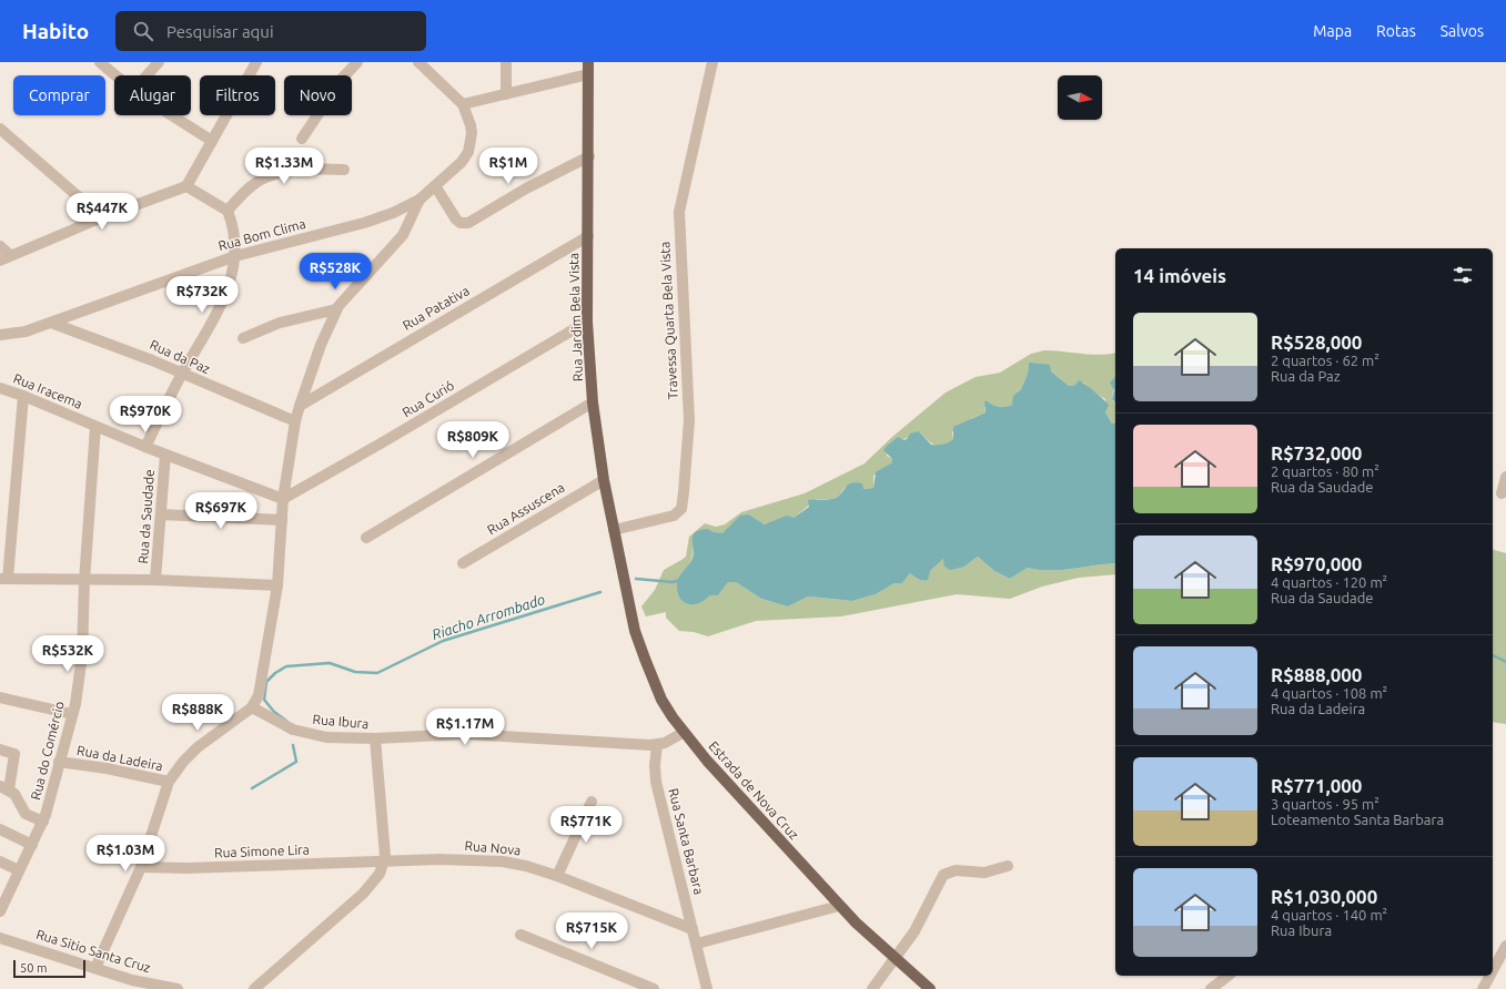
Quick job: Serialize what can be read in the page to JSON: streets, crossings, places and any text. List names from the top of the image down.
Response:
{
  "streets": {
    "main road": ["Rua Jardim Bela Vista", "Estrada de Nova Cruz"],
    "street": [
      "Rua Bom Clima",
      "Rua Patativa",
      "Travessa Quarta Bela Vista",
      "Rua da Paz",
      "Rua Iracema",
      "Rua Curió",
      "Rua Assuscena",
      "Rua da Saudade",
      "Rua Ibura",
      "Rua do Comércio",
      "Rua da Ladeira",
      "Rua Santa Barbara",
      "Rua Nova",
      "Rua Simone Lira",
      "Rua Sitio Santa Cruz"
    ]
  },
  "crossings": [
    ["Rua Bom Clima", "Rua da Paz"],
    ["Rua Patativa", "Rua Jardim Bela Vista"],
    ["Rua Jardim Bela Vista", "Travessa Quarta Bela Vista"],
    ["Rua Jardim Bela Vista", "Rua Curió"],
    ["Rua Jardim Bela Vista", "Rua Assuscena"],
    ["Rua Jardim Bela Vista", "Estrada de Nova Cruz"],
    ["Rua Iracema", "Rua Curió"],
    ["Rua Iracema", "Rua da Saudade"],
    ["Rua Iracema", "Rua do Comércio"],
    ["Rua Ibura", "Rua da Ladeira"],
    ["Rua Ibura", "Estrada de Nova Cruz"],
    ["Rua Ibura", "Rua Santa Barbara"],
    ["Rua do Comércio", "Rua da Ladeira"],
    ["Rua Santa Barbara", "Rua Nova"],
    ["Rua Nova", "Rua Simone Lira"]
  ],
  "water": ["Riacho Arrombado"],
  "scale_bar": "50 m",
  "north": "right",
  "page": {
    "header": "Habito",
    "search": "Pesquisar aqui",
    "nav": ["Mapa", "Rotas", "Salvos"],
    "chip": [
      "Comprar",
      "Alugar",
      "Filtros",
      "Novo"
    ],
    "price": [
      "R$1.33M",
      "R$1M",
      "R$447K",
      "R$528K",
      "R$732K",
      "R$970K",
      "R$809K",
      "R$697K",
      "R$532K",
      "R$888K",
      "R$1.17M",
      "R$771K",
      "R$1.03M",
      "R$715K"
    ],
    "heading": "14 imóveis",
    "list": [
      {
        "name": "R$528,000",
        "note": "2 quartos · 62 m² · Rua da Paz"
      },
      {
        "name": "R$732,000",
        "note": "2 quartos · 80 m² · Rua da Saudade"
      },
      {
        "name": "R$970,000",
        "note": "4 quartos · 120 m² · Rua da Saudade"
      },
      {
        "name": "R$888,000",
        "note": "4 quartos · 108 m² · Rua da Ladeira"
      },
      {
        "name": "R$771,000",
        "note": "3 quartos · 95 m² · Loteamento Santa Barbara"
      },
      {
        "name": "R$1,030,000",
        "note": "4 quartos · 140 m² · Rua Ibura"
      }
    ],
    "scale": "50 m"
  }
}
